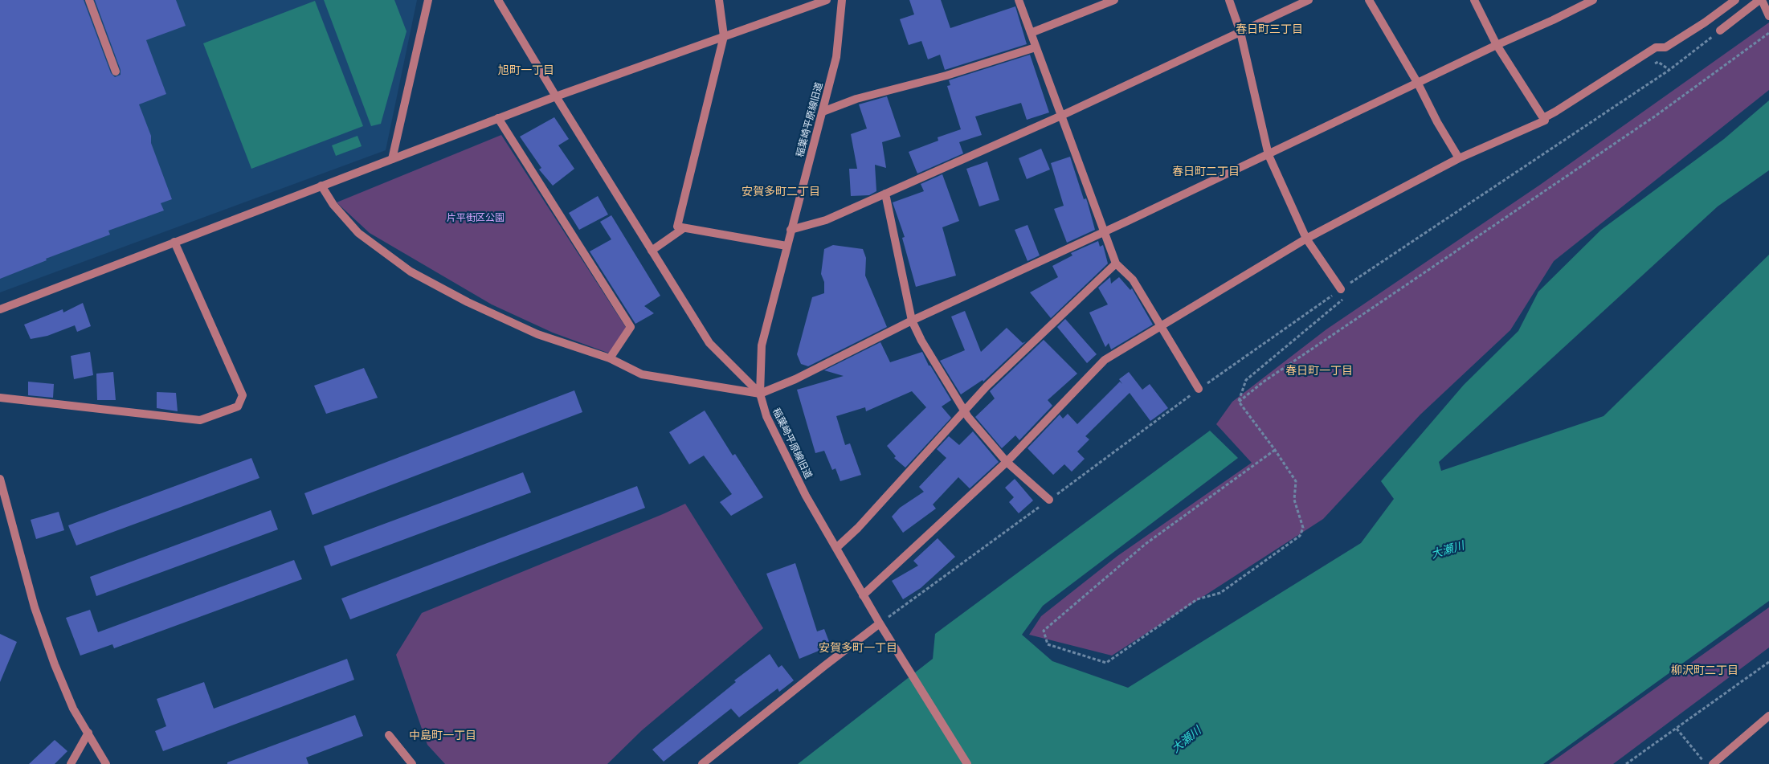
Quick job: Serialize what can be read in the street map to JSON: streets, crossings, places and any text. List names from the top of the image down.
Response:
{
  "streets": {
    "street": ["稲葉崎平原線旧道"]
  },
  "districts": [
    "春日町三丁目",
    "旭町一丁目",
    "春日町二丁目",
    "安賀多町二丁目",
    "春日町一丁目",
    "安賀多町一丁目",
    "柳沢町二丁目",
    "中島町一丁目"
  ],
  "water": ["大瀬川"],
  "parks": ["片平街区公園"]
}
